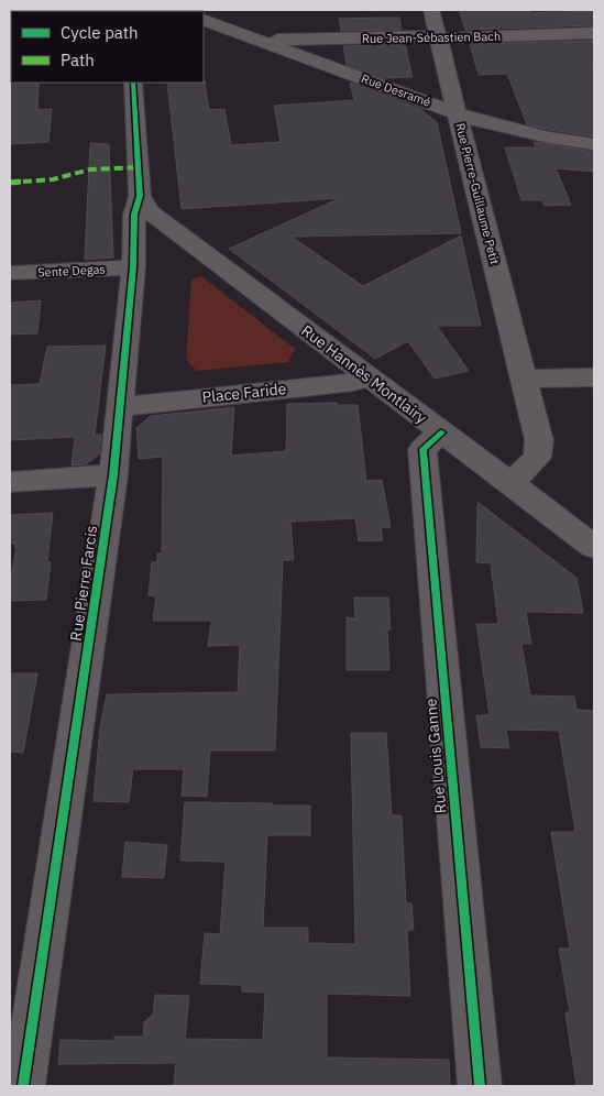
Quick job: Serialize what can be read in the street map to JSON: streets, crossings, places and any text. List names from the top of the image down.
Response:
{
  "streets": {
    "street": [
      "Rue Jean-Sébastien Bach",
      "Rue Desramé",
      "Rue Pierre-Guillaume Petit",
      "Sente Degas",
      "Rue Hannès Montlairy",
      "Place Faride",
      "Rue Pierre Farcis",
      "Rue Louis Ganne"
    ]
  },
  "crossings": [
    ["Rue Jean-Sébastien Bach", "Rue Desramé"],
    ["Rue Jean-Sébastien Bach", "Rue Pierre-Guillaume Petit"],
    ["Rue Desramé", "Rue Pierre-Guillaume Petit"],
    ["Rue Pierre-Guillaume Petit", "Rue Hannès Montlairy"],
    ["Sente Degas", "Rue Hannès Montlairy"],
    ["Sente Degas", "Rue Pierre Farcis"],
    ["Rue Hannès Montlairy", "Place Faride"],
    ["Rue Hannès Montlairy", "Rue Pierre Farcis"],
    ["Rue Hannès Montlairy", "Rue Louis Ganne"],
    ["Place Faride", "Rue Pierre Farcis"]
  ],
  "legend": ["Cycle path", "Path"]
}
